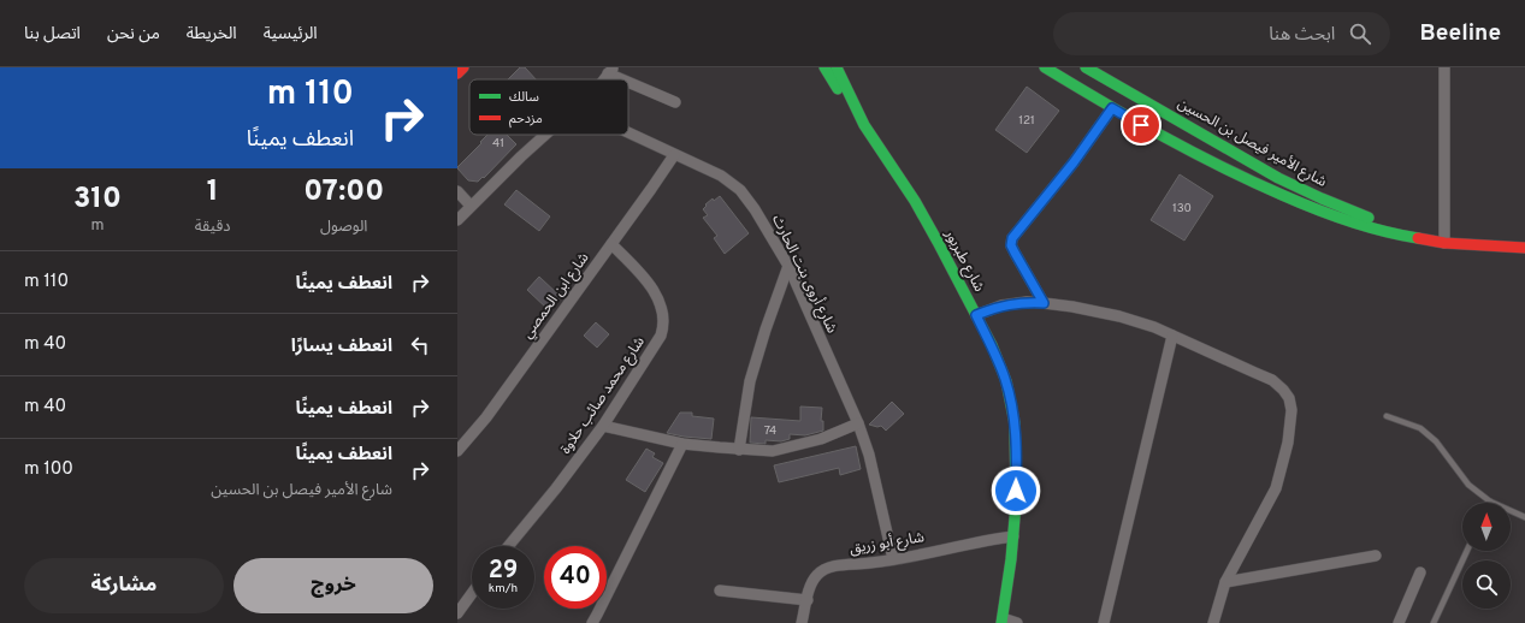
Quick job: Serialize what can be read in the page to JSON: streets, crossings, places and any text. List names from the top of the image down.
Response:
{
  "streets": {
    "street": [
      "شارع الأمير فيصل بن الحسين",
      "شارع طبربور",
      "شارع أروى بنت الحارث",
      "شارع ابن الحمصي",
      "شارع محمد صائب حلاوة",
      "شارع أبو زريق"
    ]
  },
  "crossings": [
    ["شارع طبربور", "شارع أبو زريق"],
    ["شارع أروى بنت الحارث", "شارع ابن الحمصي"],
    ["شارع أروى بنت الحارث", "شارع أبو زريق"],
    ["شارع ابن الحمصي", "شارع محمد صائب حلاوة"]
  ],
  "house_numbers": [
    "121",
    "41",
    "130",
    "74"
  ],
  "legend": ["سالك", "مزدحم"],
  "north": "top",
  "page": {
    "header": "Beeline",
    "search": "ابحث هنا",
    "nav": [
      "الرئيسية",
      "الخريطة",
      "من نحن",
      "اتصل بنا"
    ],
    "turn": ["110 m", "انعطف يمينًا"],
    "eta": [
      "07:00",
      "الوصول",
      "1",
      "دقيقة",
      "310",
      "m"
    ],
    "list": [
      {
        "name": "انعطف يمينًا",
        "value": "110 m"
      },
      {
        "name": "انعطف يسارًا",
        "value": "40 m"
      },
      {
        "name": "انعطف يمينًا",
        "value": "40 m"
      },
      {
        "name": "انعطف يمينًا",
        "note": "شارع الأمير فيصل بن الحسين",
        "value": "100 m"
      }
    ],
    "speed": "29 km/h",
    "limit": "40",
    "buttons": ["خروج", "مشاركة"]
  }
}
